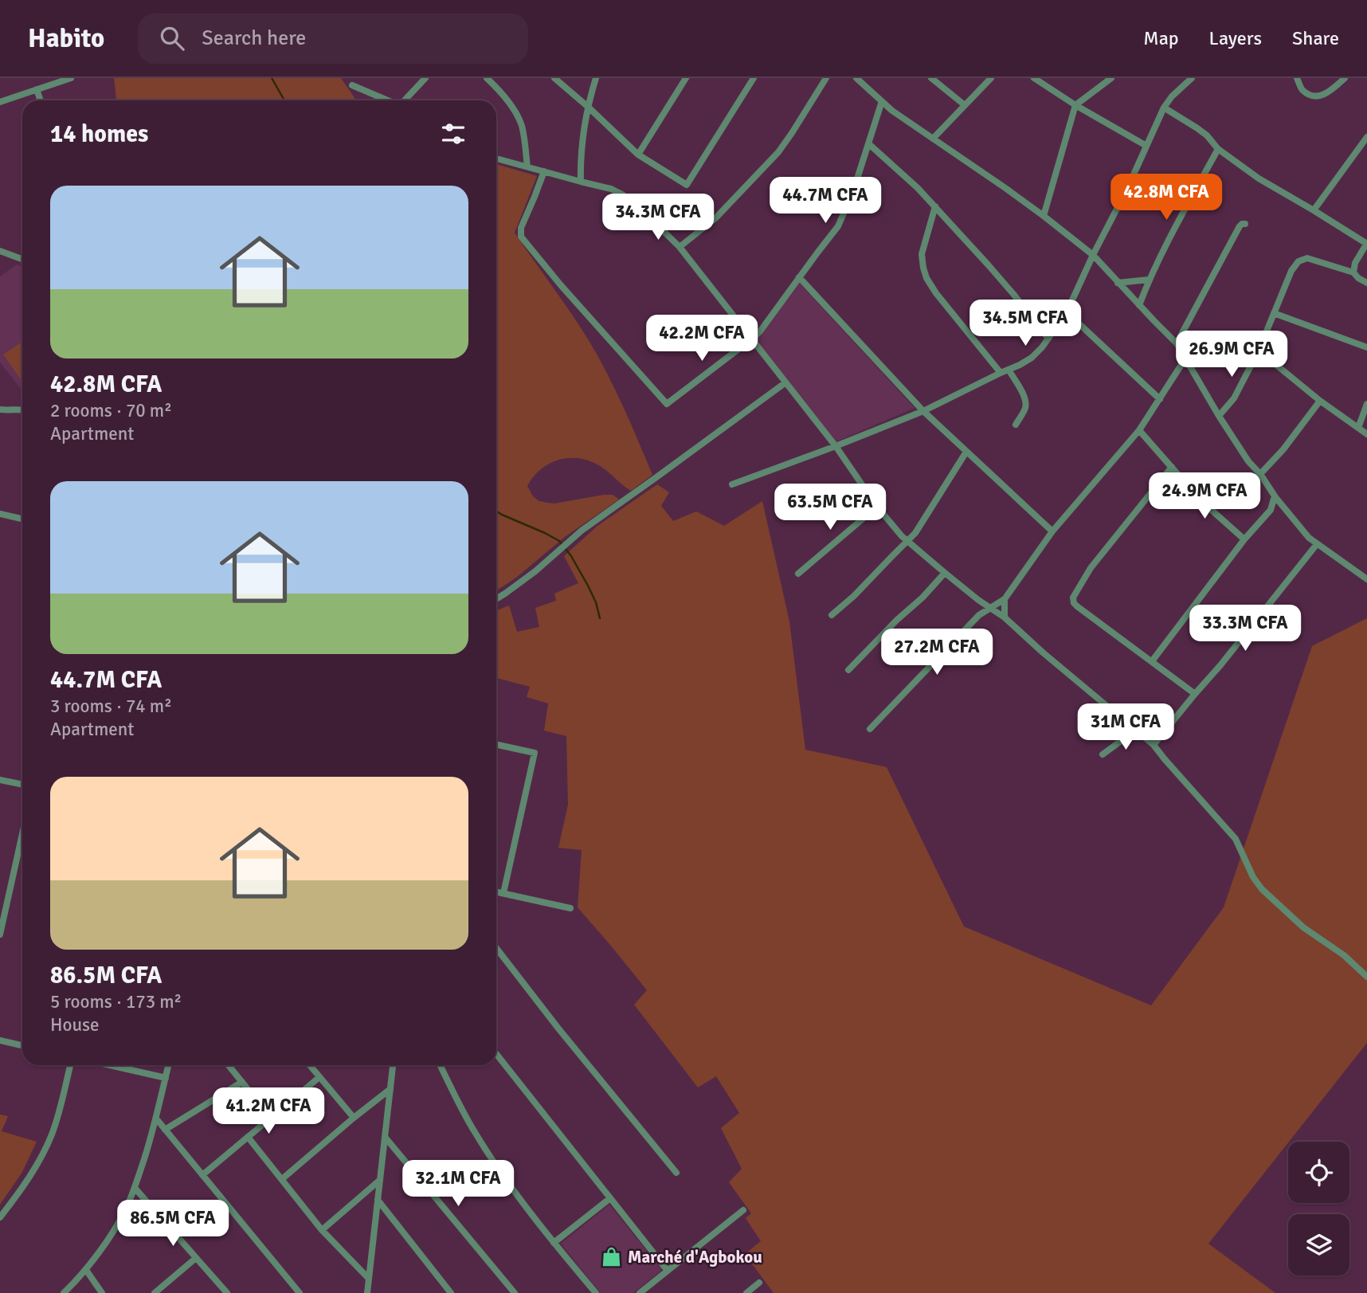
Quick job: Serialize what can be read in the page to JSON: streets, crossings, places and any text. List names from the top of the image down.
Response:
{
  "places": {
    "shop": ["Marché d'Agbokou"]
  },
  "page": {
    "header": "Habito",
    "search": "Search here",
    "nav": ["Map", "Layers", "Share"],
    "heading": "14 homes",
    "list": [
      {
        "name": "42.8M CFA",
        "note": "2 rooms · 70 m² · Apartment"
      },
      {
        "name": "44.7M CFA",
        "note": "3 rooms · 74 m² · Apartment"
      },
      {
        "name": "86.5M CFA",
        "note": "5 rooms · 173 m² · House"
      }
    ],
    "price": [
      "42.8M CFA",
      "44.7M CFA",
      "34.3M CFA",
      "34.5M CFA",
      "42.2M CFA",
      "26.9M CFA",
      "24.9M CFA",
      "63.5M CFA",
      "33.3M CFA",
      "27.2M CFA",
      "31M CFA",
      "41.2M CFA",
      "32.1M CFA",
      "86.5M CFA"
    ]
  }
}
